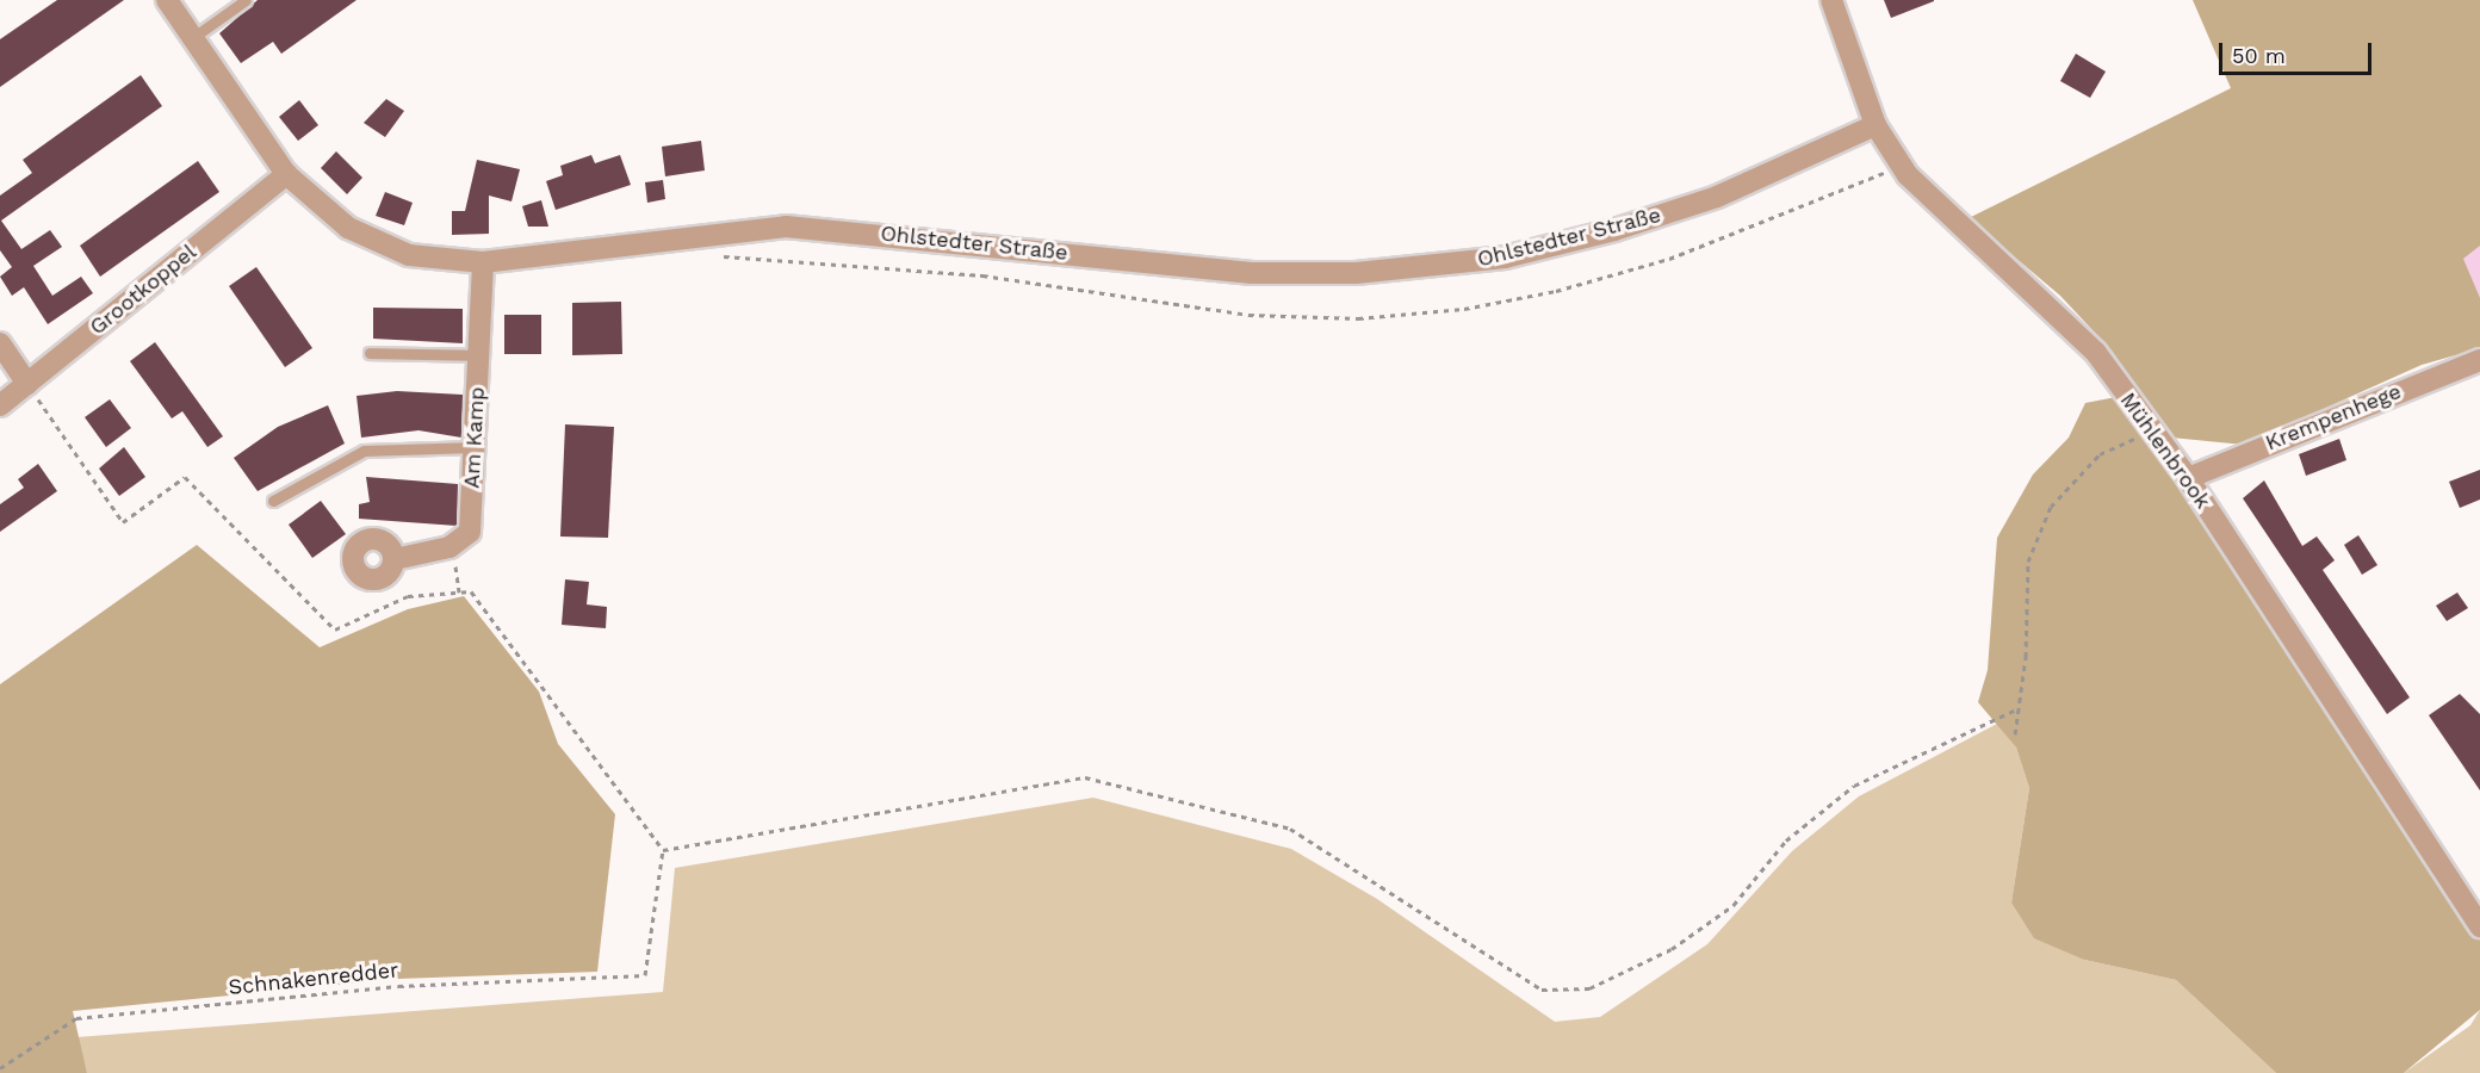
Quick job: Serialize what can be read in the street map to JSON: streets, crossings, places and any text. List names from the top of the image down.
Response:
{
  "streets": {
    "street": [
      "Ohlstedter Straße",
      "Grootkoppel",
      "Krempenhege",
      "Am Kamp",
      "Mühlenbrook"
    ],
    "path": ["Schnakenredder"]
  },
  "crossings": [
    ["Ohlstedter Straße", "Grootkoppel"],
    ["Ohlstedter Straße", "Am Kamp"],
    ["Ohlstedter Straße", "Mühlenbrook"],
    ["Krempenhege", "Mühlenbrook"]
  ],
  "scale_bar": "50 m"
}
